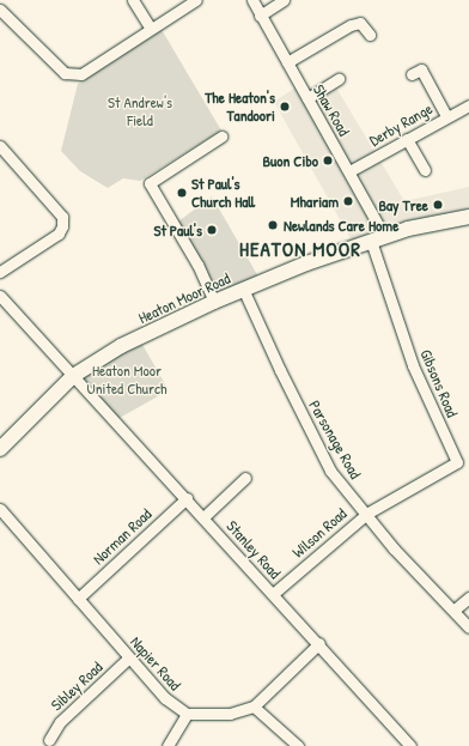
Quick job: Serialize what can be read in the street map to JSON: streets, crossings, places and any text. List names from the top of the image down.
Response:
{
  "streets": {
    "main road": ["Heaton Moor Road"],
    "street": [
      "Shaw Road",
      "Derby Range",
      "Gibsons Road",
      "Parsonage Road",
      "Wilson Road",
      "Norman Road",
      "Stanley Road",
      "Napier Road",
      "Sibley Road"
    ]
  },
  "crossings": [
    ["Shaw Road", "Derby Range"],
    ["Shaw Road", "Heaton Moor Road"],
    ["Shaw Road", "Gibsons Road"],
    ["Heaton Moor Road", "Gibsons Road"],
    ["Heaton Moor Road", "Parsonage Road"],
    ["Heaton Moor Road", "Stanley Road"],
    ["Gibsons Road", "Parsonage Road"],
    ["Gibsons Road", "Wilson Road"],
    ["Parsonage Road", "Wilson Road"],
    ["Wilson Road", "Stanley Road"],
    ["Norman Road", "Stanley Road"],
    ["Norman Road", "Napier Road"],
    ["Napier Road", "Sibley Road"]
  ],
  "districts": ["HEATON MOOR"],
  "parks": ["St Andrew's Field", "Heaton Moor United Church"],
  "places": [
    "The Heaton's Tandoori",
    "Buon Cibo",
    "St Paul's Church Hall",
    "Mhariam",
    "Bay Tree",
    "Newlands Care Home",
    "St Paul's"
  ]
}
